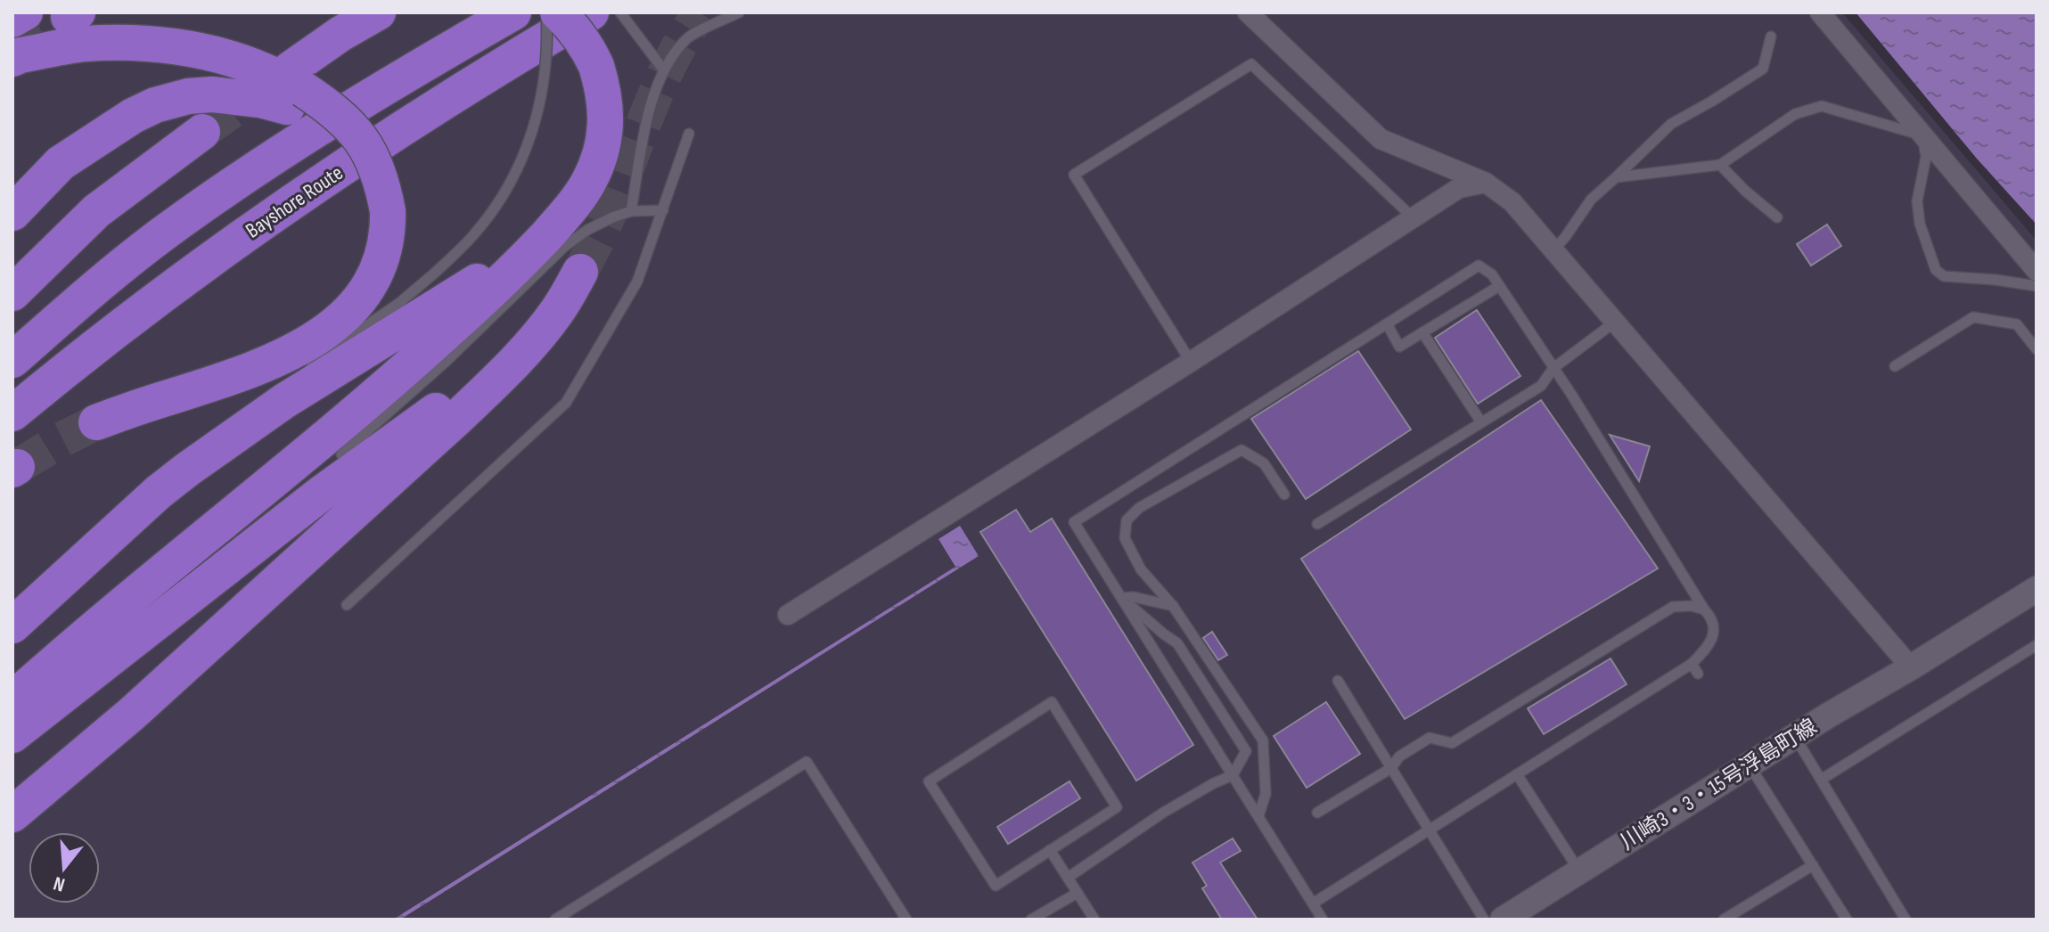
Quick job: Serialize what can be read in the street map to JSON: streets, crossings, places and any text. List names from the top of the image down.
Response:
{
  "streets": {
    "highway": ["Bayshore Route"],
    "street": ["川崎3・3・15号浮島町線"]
  },
  "north": "bottom"
}
